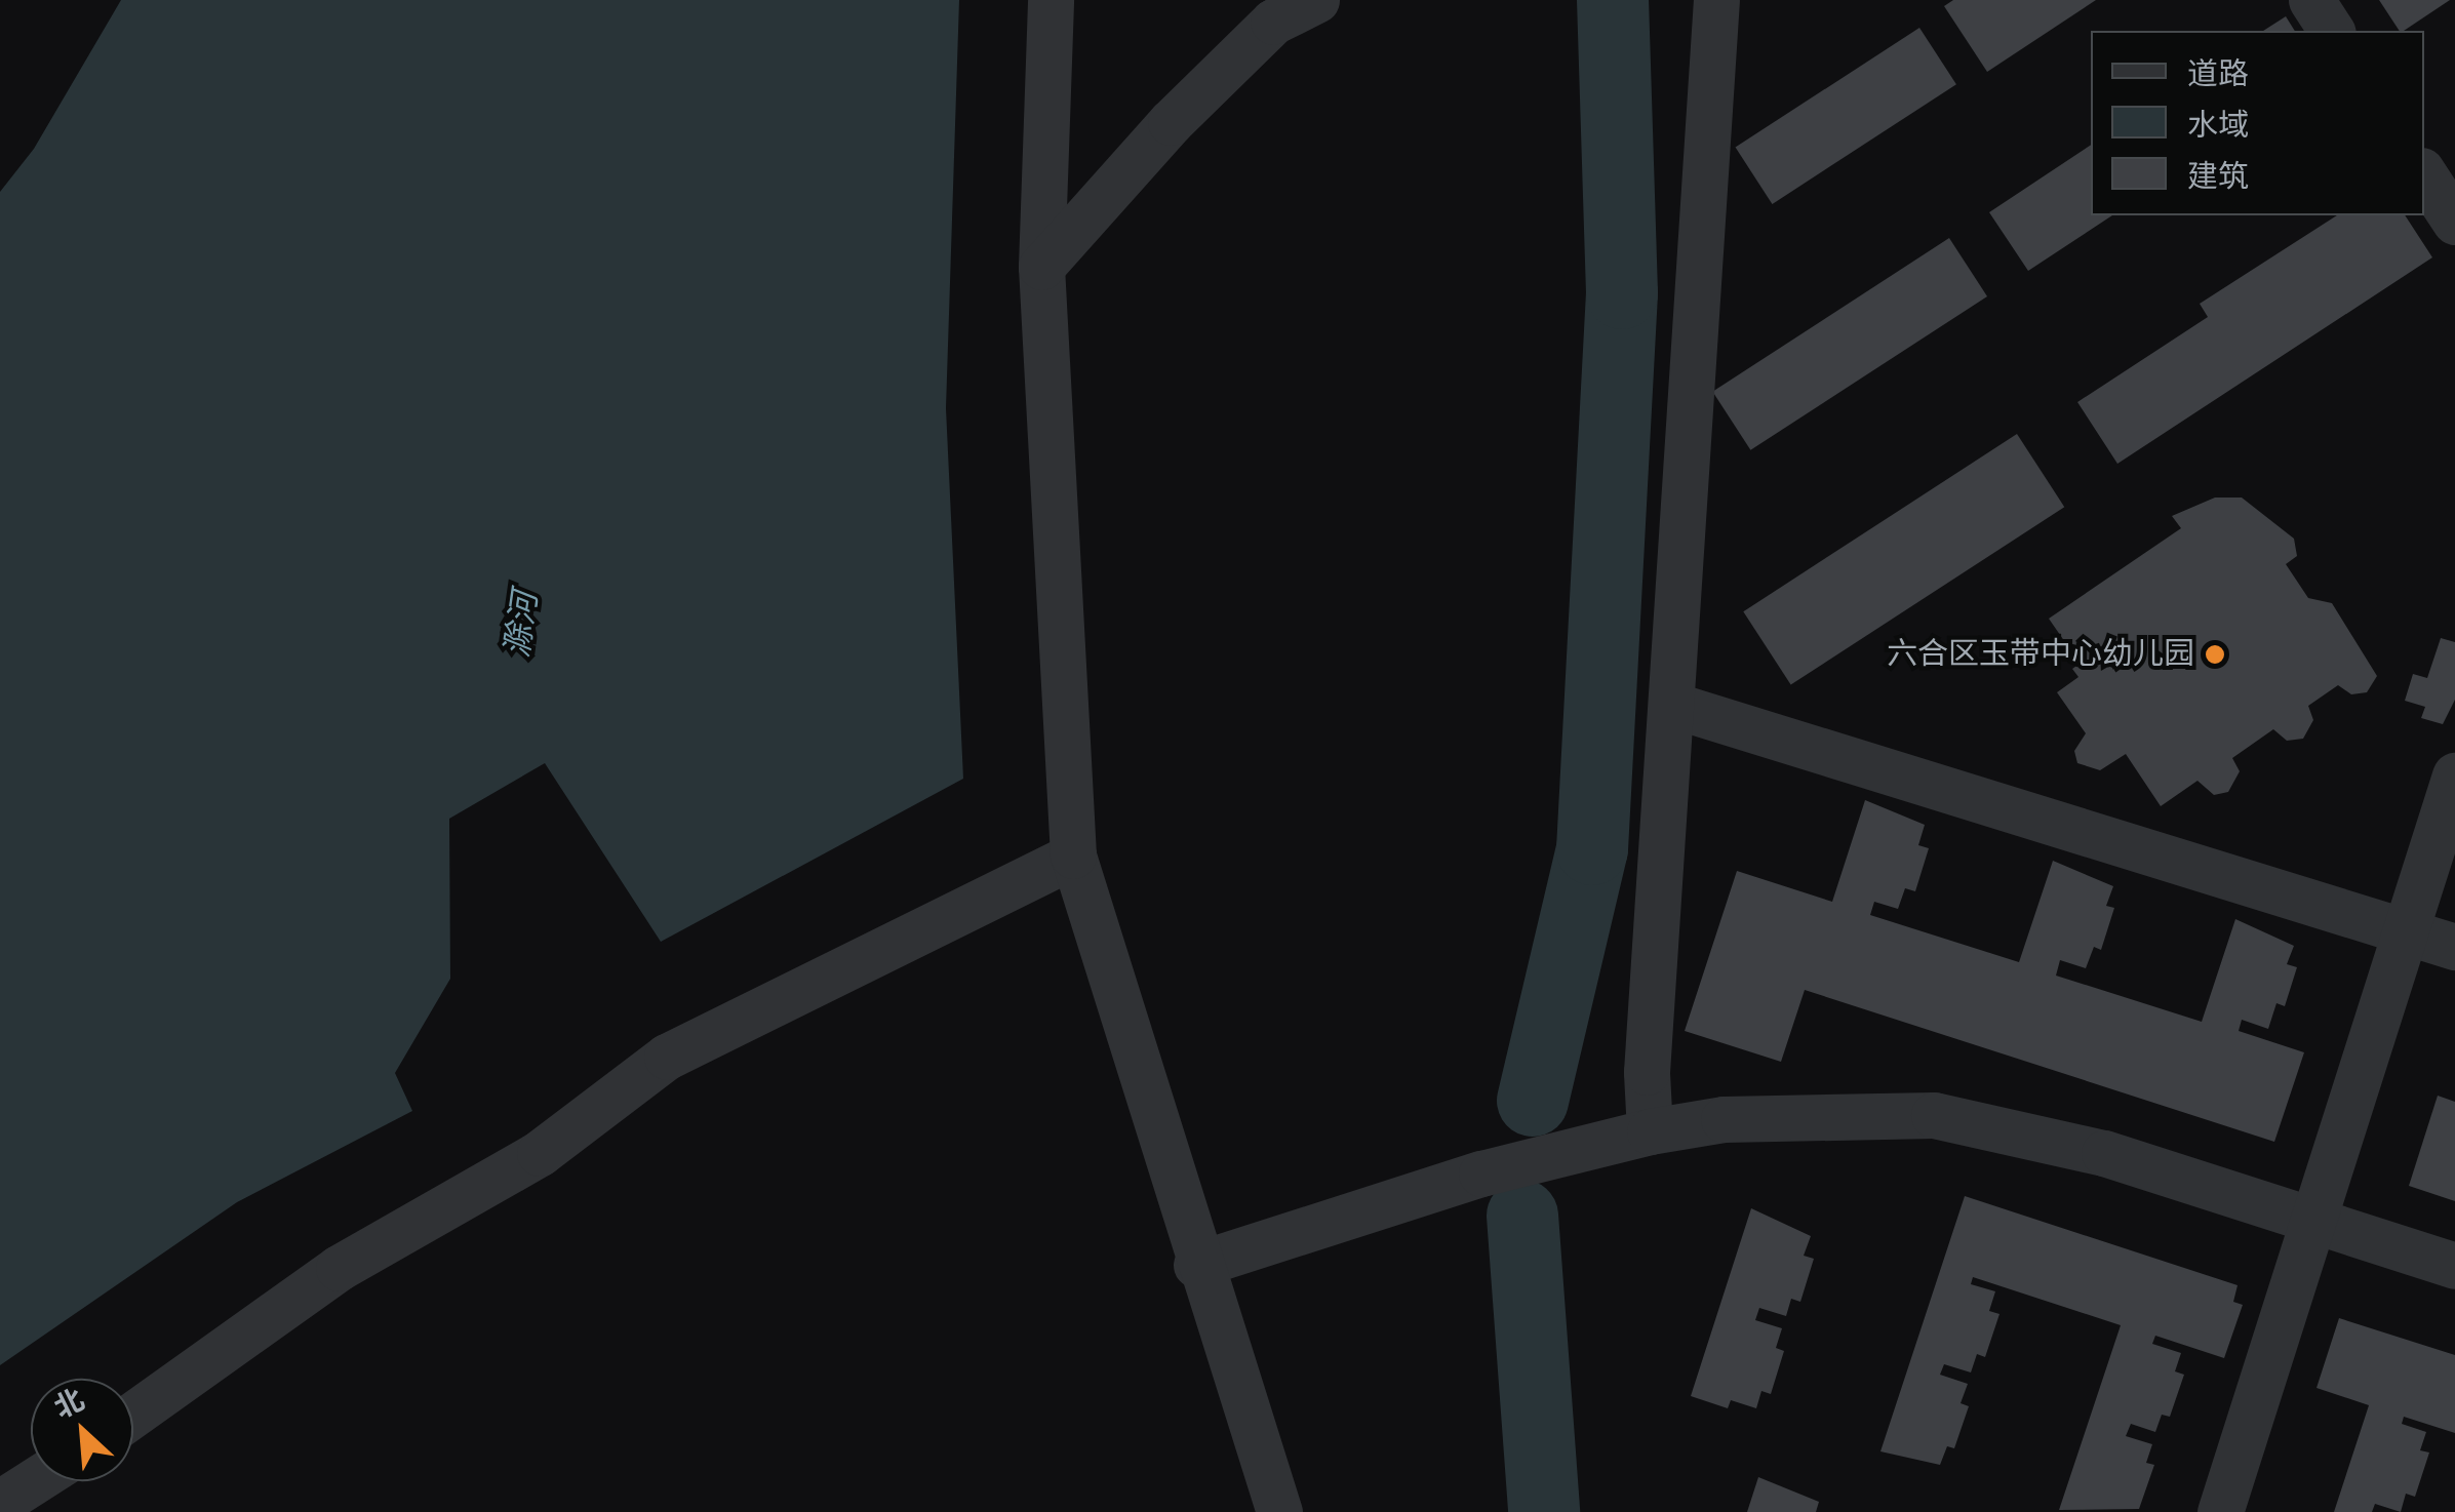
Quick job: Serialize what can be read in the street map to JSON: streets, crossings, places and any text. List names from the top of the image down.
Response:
{
  "water": ["滁河"],
  "places": ["六合区玉带中心幼儿园"],
  "legend": ["道路", "水域", "建筑"],
  "north": "top left"
}
